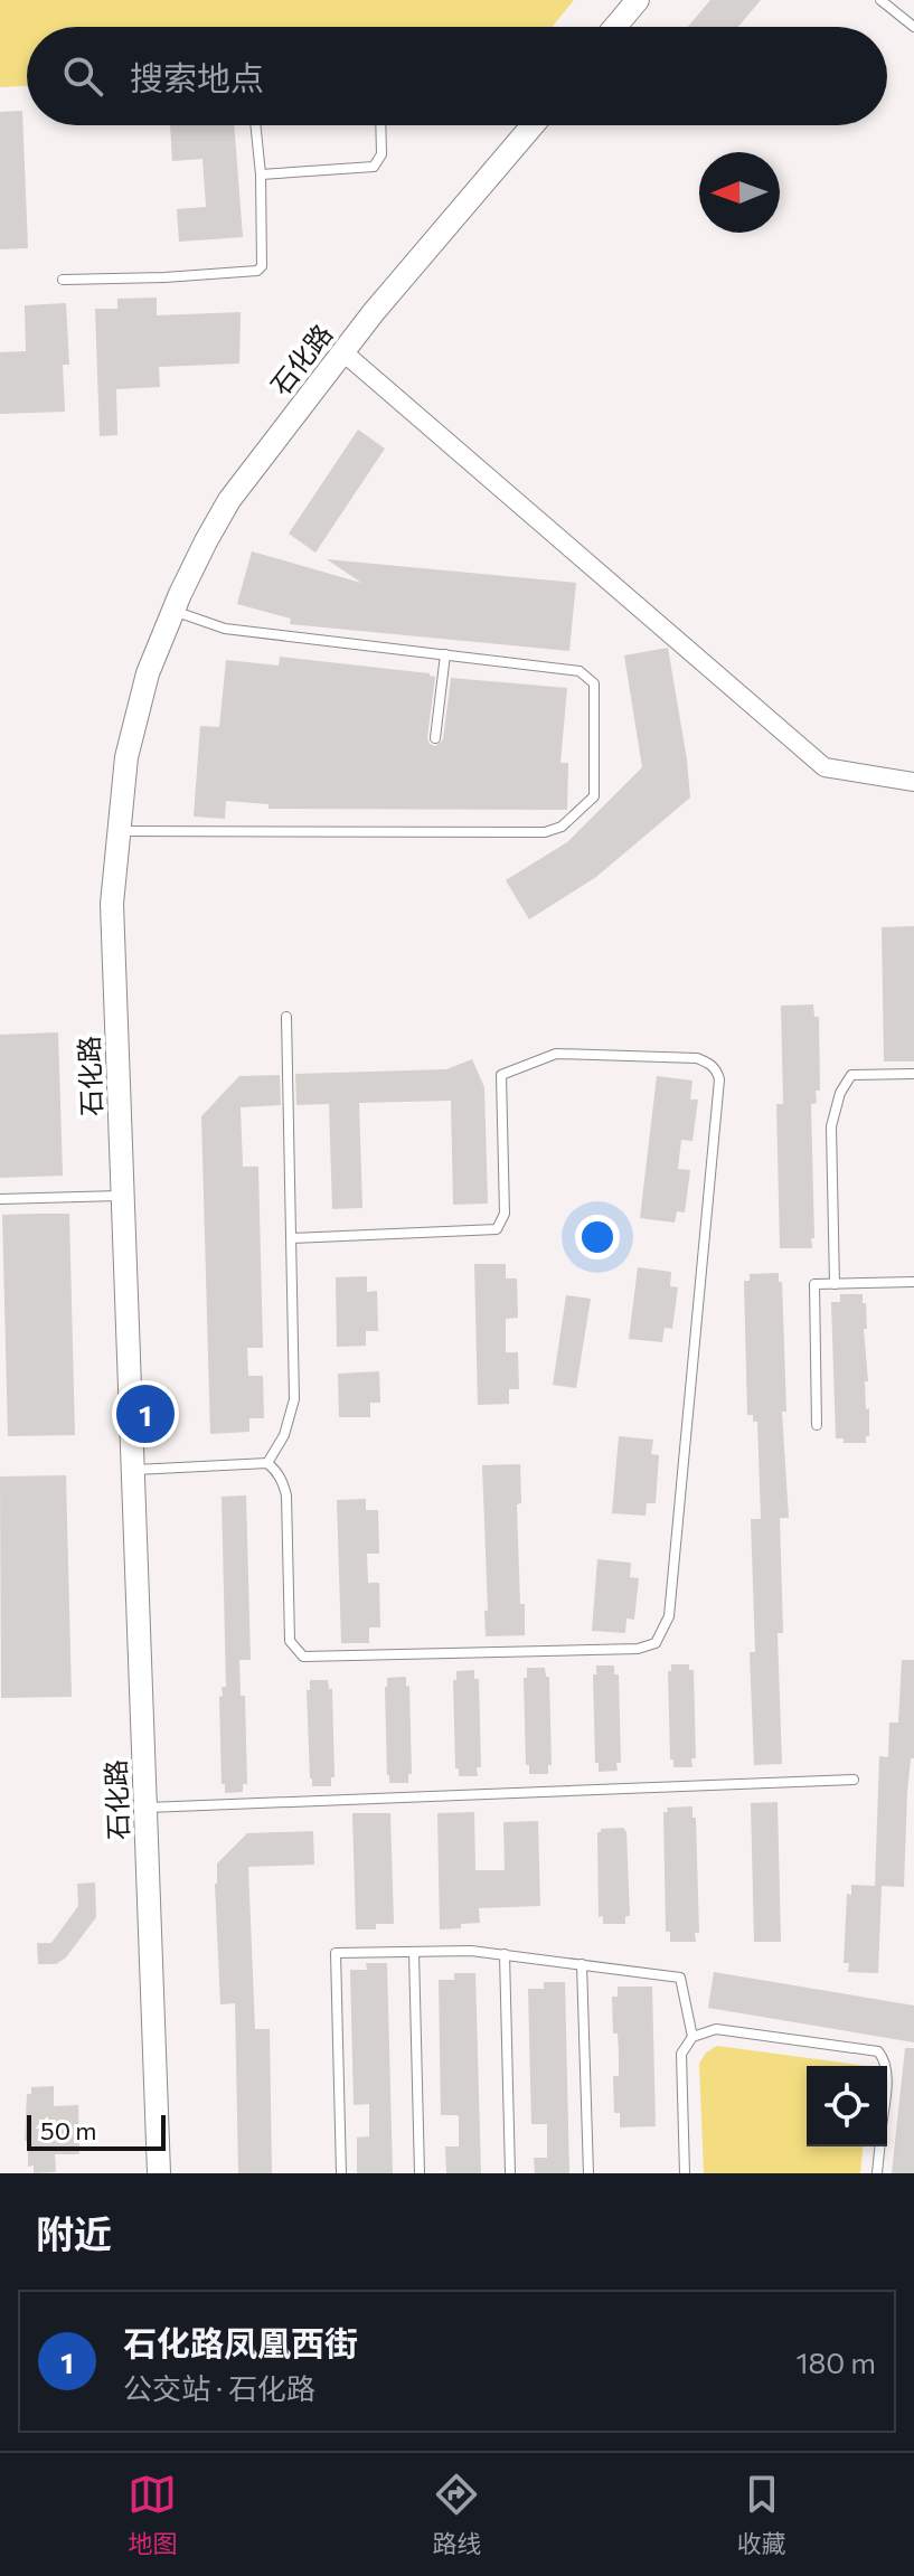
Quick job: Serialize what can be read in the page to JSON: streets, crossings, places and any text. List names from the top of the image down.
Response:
{
  "streets": {
    "street": ["石化路"]
  },
  "scale_bar": "50 m",
  "north": "left",
  "page": {
    "search": "搜索地点",
    "pins": "1",
    "scale": "50 m",
    "heading": "附近",
    "list": [
      {
        "mark": "1",
        "name": "石化路凤凰西街",
        "note": "公交站 · 石化路",
        "value": "180 m"
      }
    ],
    "nav": ["地图", "路线", "收藏"]
  }
}
